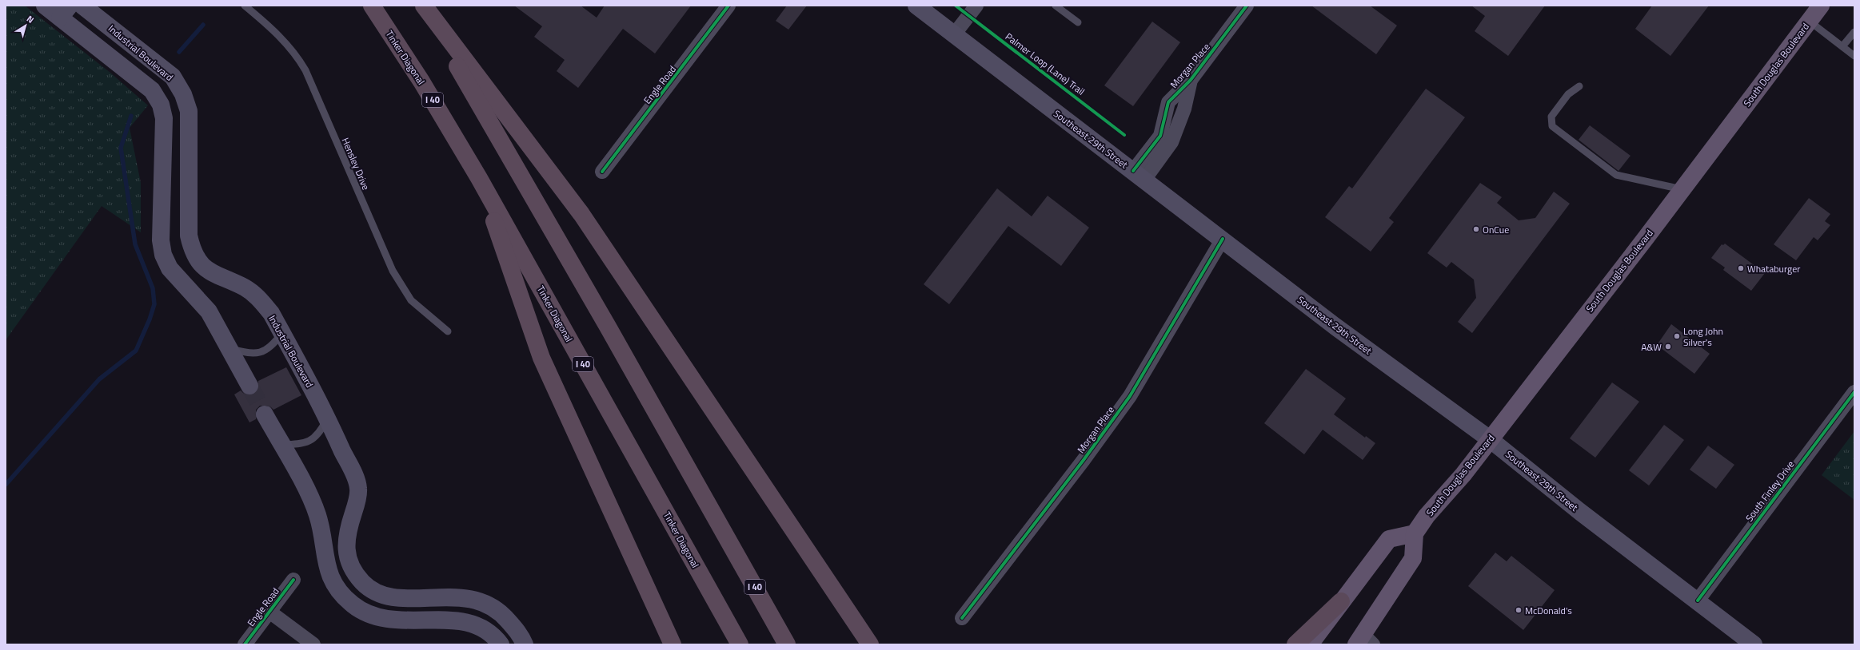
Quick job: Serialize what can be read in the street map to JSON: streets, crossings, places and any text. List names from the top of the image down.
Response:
{
  "streets": {
    "highway": ["Tinker Diagonal", "I 40"],
    "main road": ["Industrial Boulevard", "South Douglas Boulevard", "Southeast 29th Street"],
    "street": ["Morgan Place", "Engle Road", "South Finley Drive"],
    "lane": ["Hensley Drive"],
    "cycle path": ["Palmer Loop (Lane) Trail"]
  },
  "crossings": [
    ["South Douglas Boulevard", "Southeast 29th Street"],
    ["Morgan Place", "Southeast 29th Street"],
    ["Southeast 29th Street", "South Finley Drive"]
  ],
  "places": [
    "OnCue",
    "Whataburger",
    "Long John Silver's",
    "A&W",
    "McDonald's"
  ],
  "north": "top right"
}
